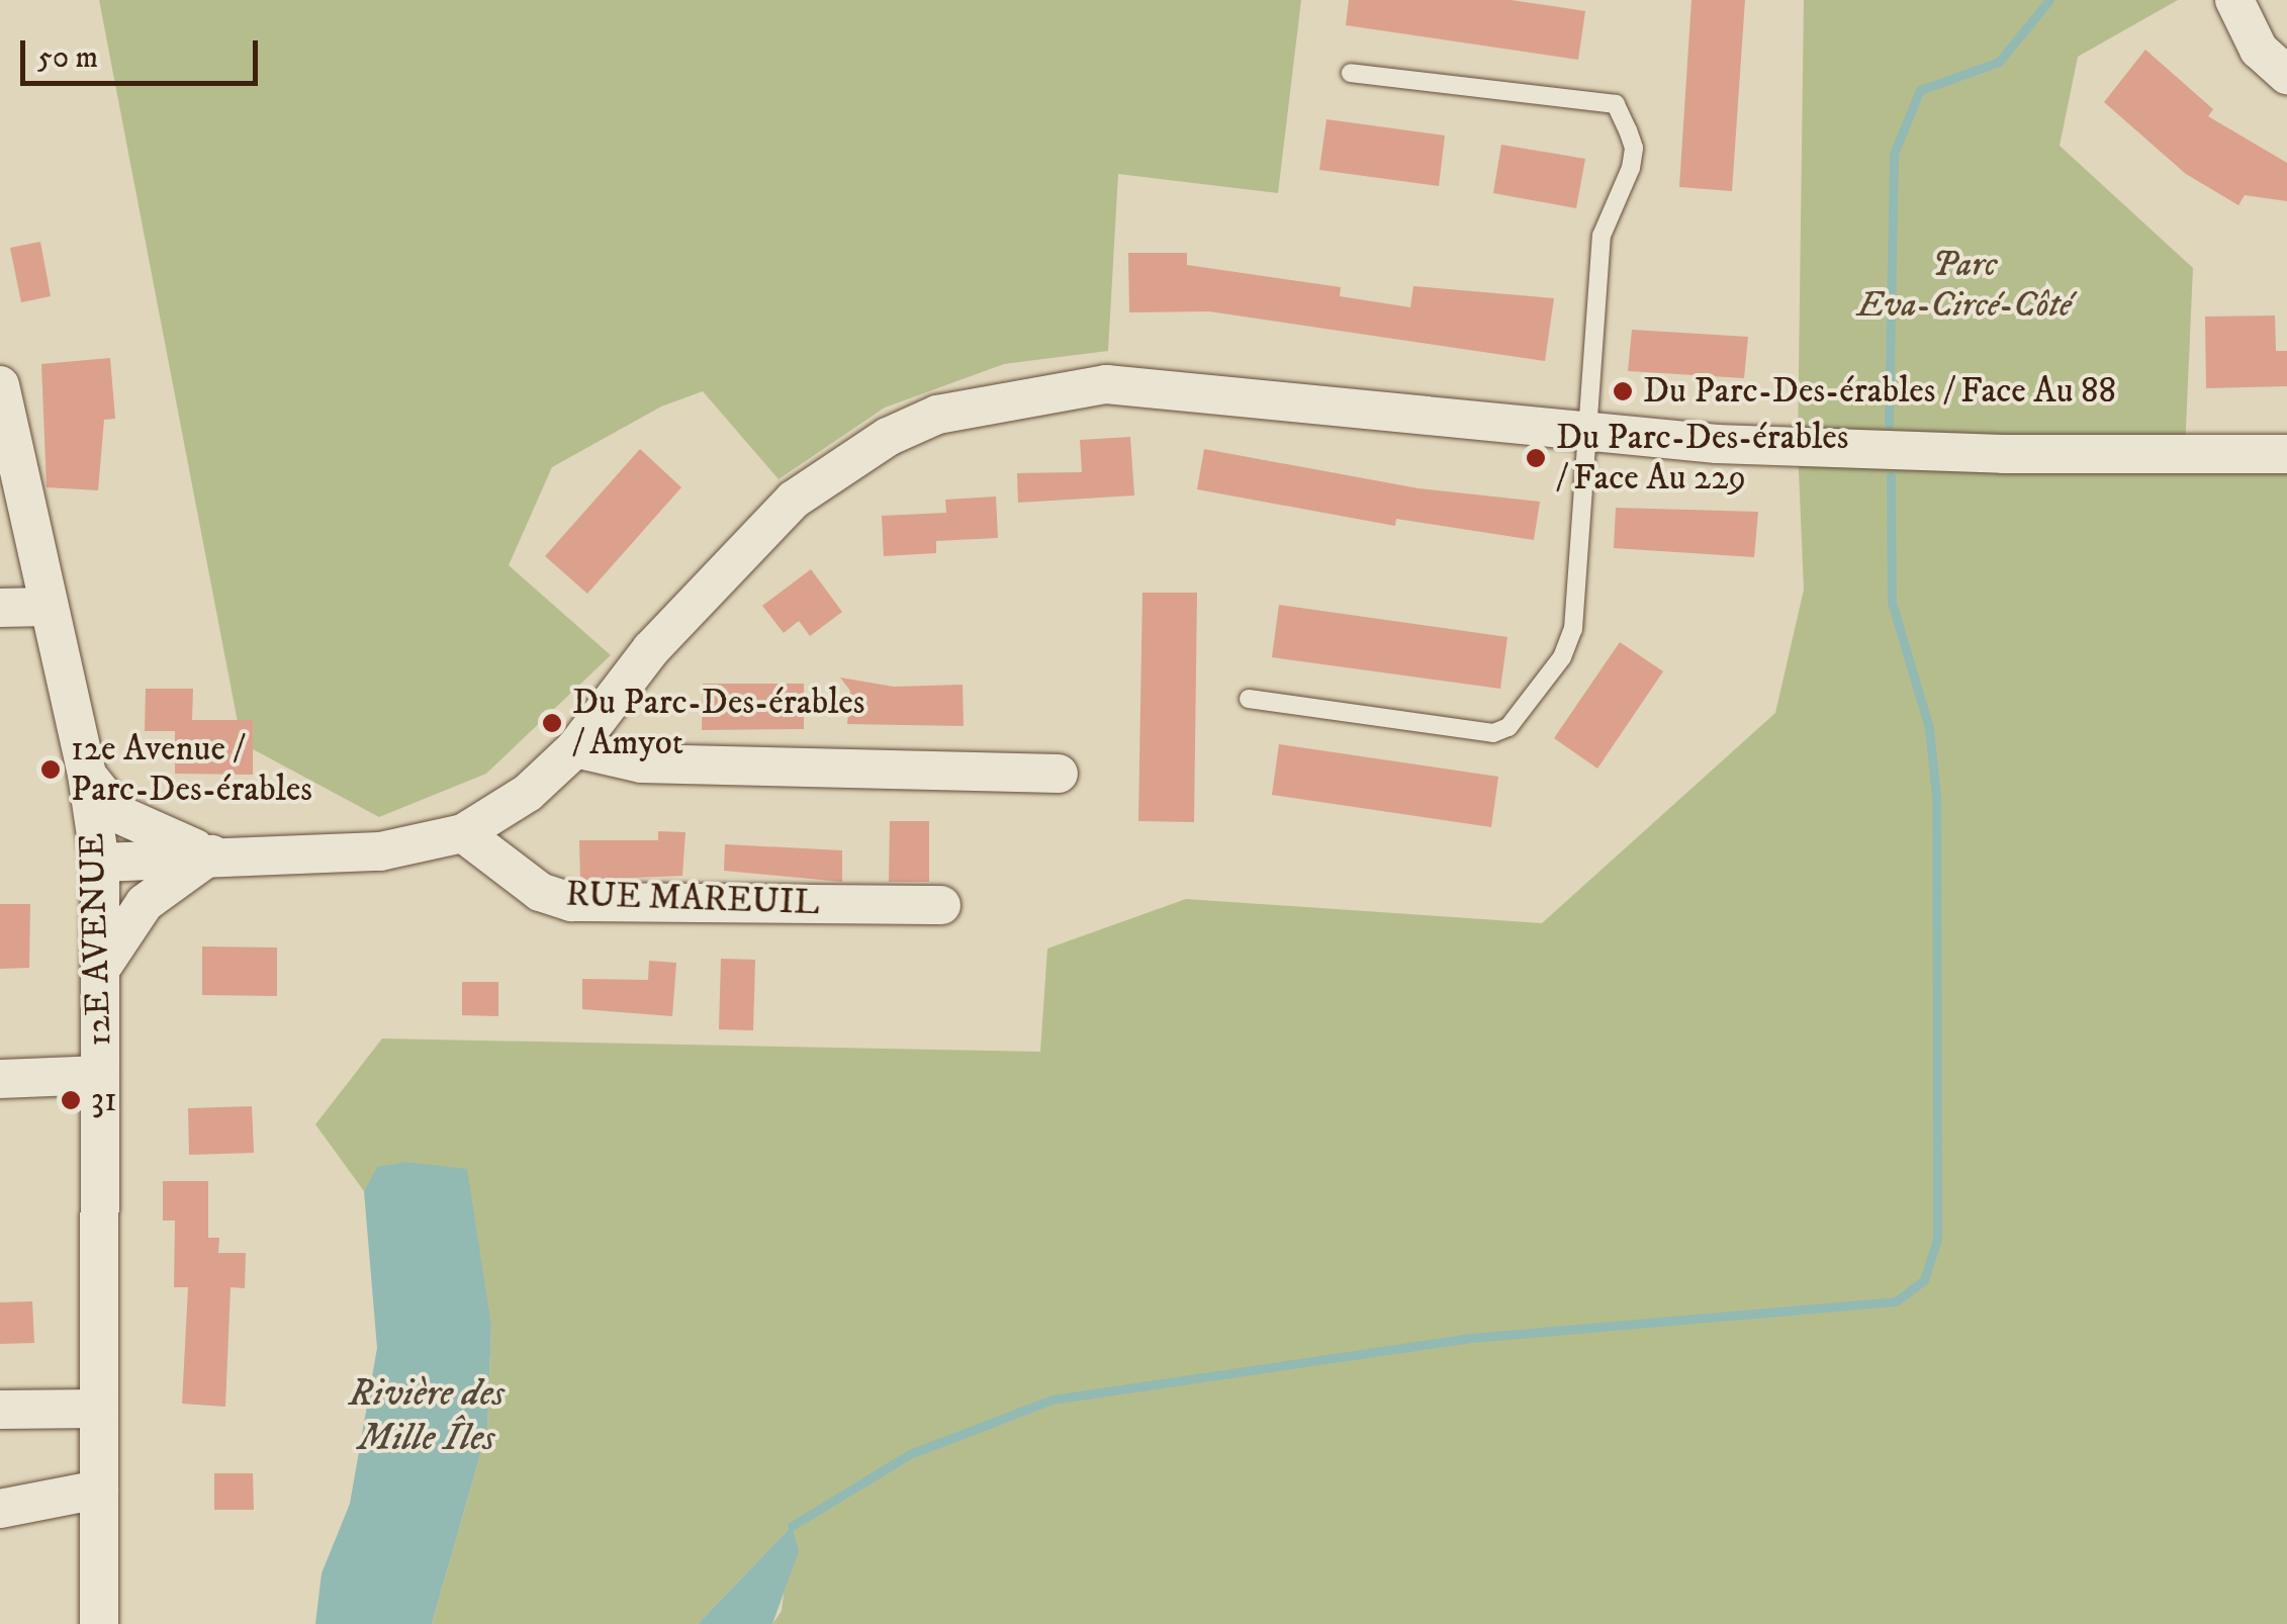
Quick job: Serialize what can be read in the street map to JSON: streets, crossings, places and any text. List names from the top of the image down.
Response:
{
  "streets": {
    "street": ["RUE MAREUIL", "12E AVENUE"]
  },
  "water": ["Rivière des Mille Îles"],
  "parks": ["Parc Eva-Circé-Côté"],
  "places": [
    "Du Parc-Des-érables / Face Au 88",
    "Du Parc-Des-érables / Face Au 229",
    "Du Parc-Des-érables / Amyot",
    "12e Avenue / Parc-Des-érables",
    "31"
  ],
  "scale_bar": "50 m"
}
